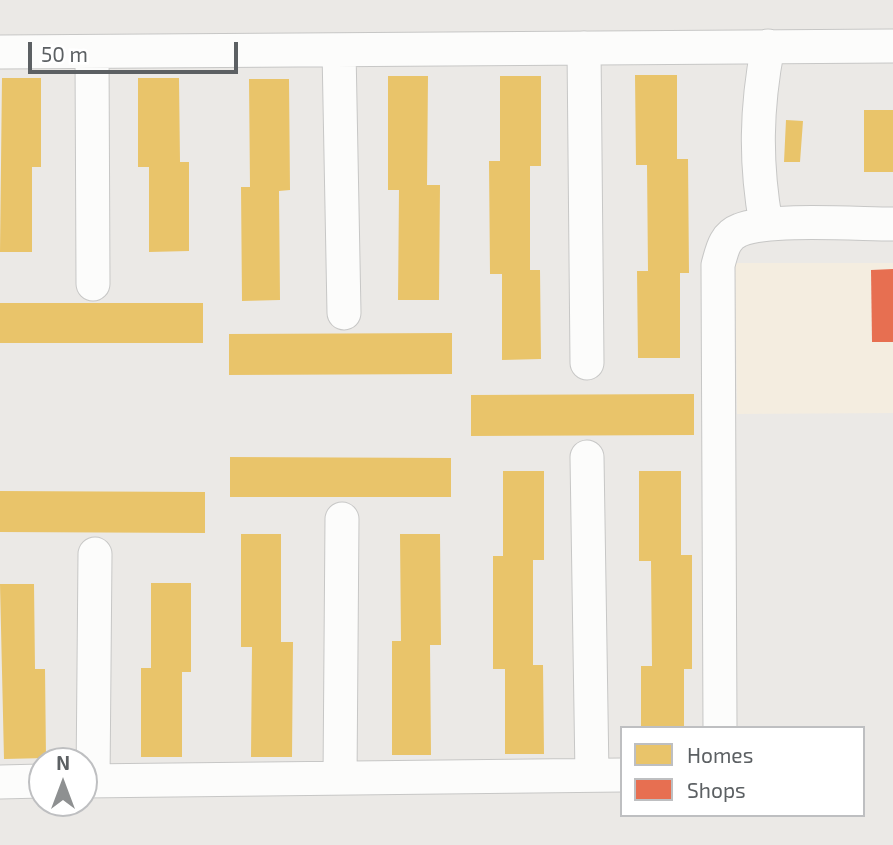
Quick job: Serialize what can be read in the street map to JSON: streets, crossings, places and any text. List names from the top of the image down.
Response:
{
  "legend": ["Homes", "Shops"],
  "scale_bar": "50 m",
  "north": "top"
}
